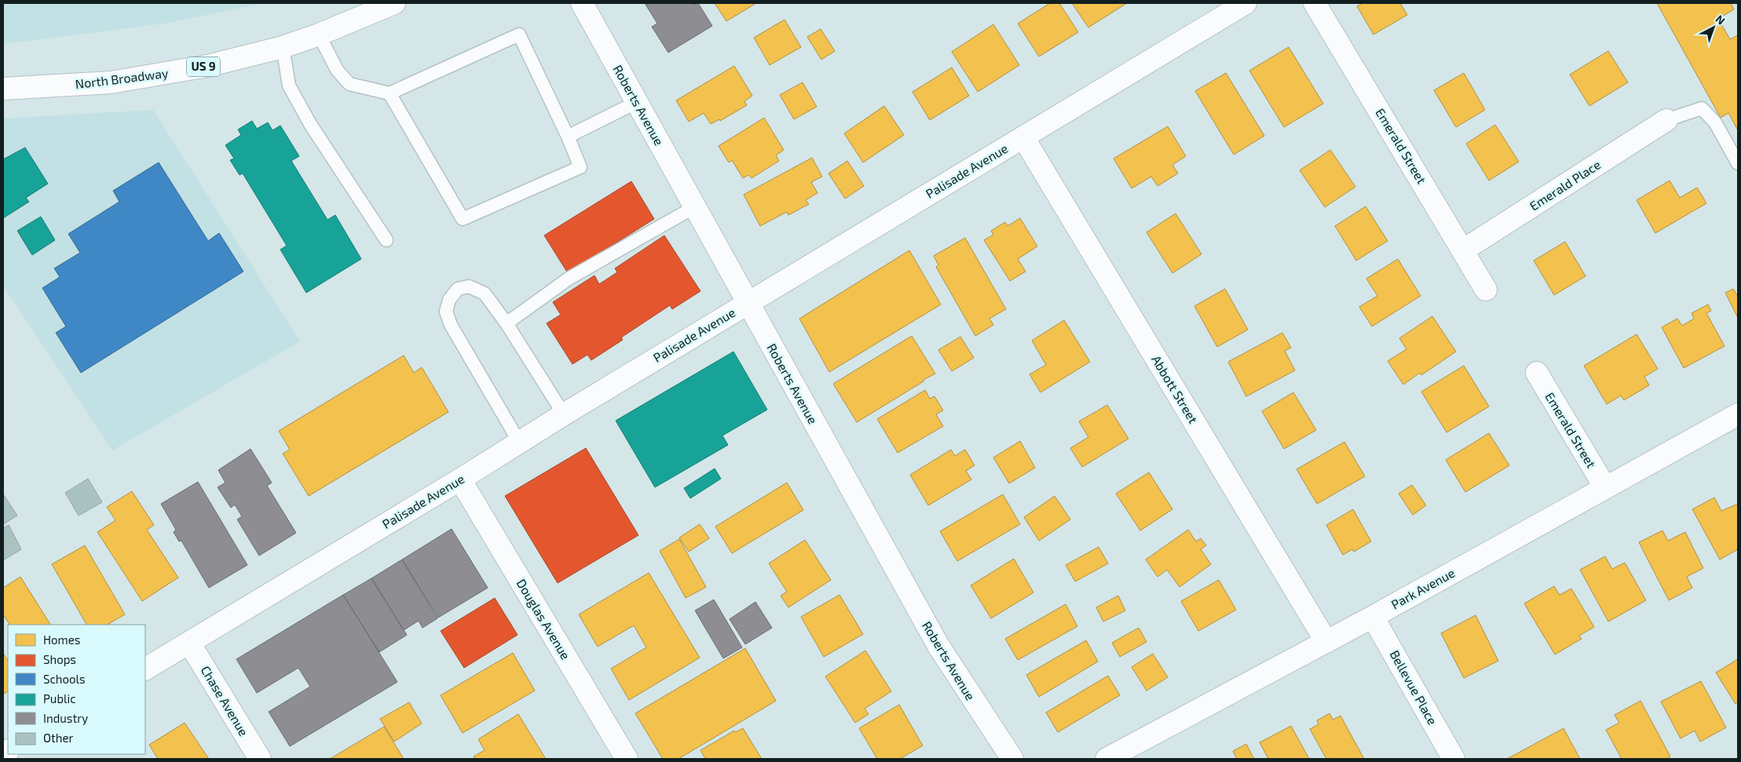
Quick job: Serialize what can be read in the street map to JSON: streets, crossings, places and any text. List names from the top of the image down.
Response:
{
  "streets": {
    "street": [
      "US 9",
      "North Broadway",
      "Roberts Avenue",
      "Emerald Street",
      "Palisade Avenue",
      "Emerald Place",
      "Abbott Street",
      "Park Avenue",
      "Douglas Avenue",
      "Bellevue Place",
      "Chase Avenue"
    ]
  },
  "crossings": [
    ["Roberts Avenue", "Palisade Avenue"],
    ["Emerald Street", "Emerald Place"],
    ["Emerald Street", "Park Avenue"],
    ["Palisade Avenue", "Abbott Street"],
    ["Palisade Avenue", "Douglas Avenue"],
    ["Palisade Avenue", "Chase Avenue"],
    ["Abbott Street", "Park Avenue"],
    ["Park Avenue", "Bellevue Place"]
  ],
  "legend": [
    "Homes",
    "Shops",
    "Schools",
    "Public",
    "Industry",
    "Other"
  ],
  "north": "top right"
}
